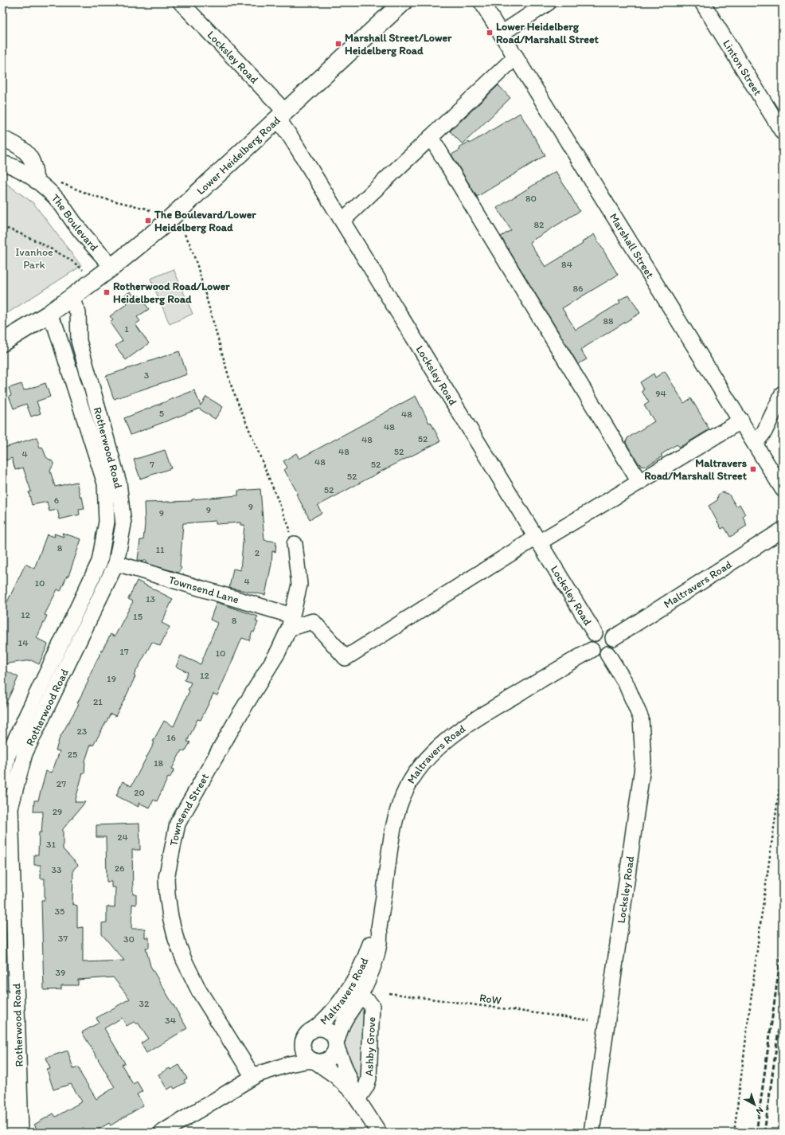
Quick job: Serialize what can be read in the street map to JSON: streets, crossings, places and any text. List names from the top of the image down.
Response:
{
  "streets": {
    "main road": ["Lower Heidelberg Road"],
    "street": [
      "Locksley Road",
      "Linton Street",
      "The Boulevard",
      "Marshall Street",
      "Rotherwood Road",
      "Maltravers Road",
      "Townsend Lane",
      "Townsend Street",
      "Ashby Grove"
    ],
    "path": ["RoW"]
  },
  "crossings": [
    ["Locksley Road", "Lower Heidelberg Road"],
    ["Locksley Road", "Maltravers Road"],
    ["Lower Heidelberg Road", "The Boulevard"],
    ["Lower Heidelberg Road", "Rotherwood Road"],
    ["Rotherwood Road", "Townsend Lane"],
    ["Maltravers Road", "Townsend Street"],
    ["Maltravers Road", "Ashby Grove"],
    ["Townsend Lane", "Townsend Street"]
  ],
  "parks": ["Ivanhoe Park"],
  "places": {
    "transit": [
      "Lower Heidelberg Road/Marshall Street",
      "Marshall Street/Lower Heidelberg Road",
      "The Boulevard/Lower Heidelberg Road",
      "Rotherwood Road/Lower Heidelberg Road",
      "Maltravers Road/Marshall Street"
    ]
  },
  "house_numbers": [
    "80",
    "82",
    "84",
    "86",
    "88",
    "1",
    "3",
    "94",
    "5",
    "48",
    "48",
    "52",
    "48",
    "48",
    "52",
    "4",
    "48",
    "7",
    "52",
    "52",
    "52",
    "6",
    "9",
    "9",
    "9",
    "8",
    "11",
    "2",
    "4",
    "10",
    "13",
    "12",
    "15",
    "8",
    "14",
    "17",
    "10",
    "12",
    "19",
    "21",
    "23",
    "16",
    "25",
    "18",
    "27",
    "20",
    "29",
    "24",
    "31",
    "26",
    "33",
    "35",
    "37",
    "30",
    "39",
    "32",
    "34"
  ],
  "north": "bottom right"
}
